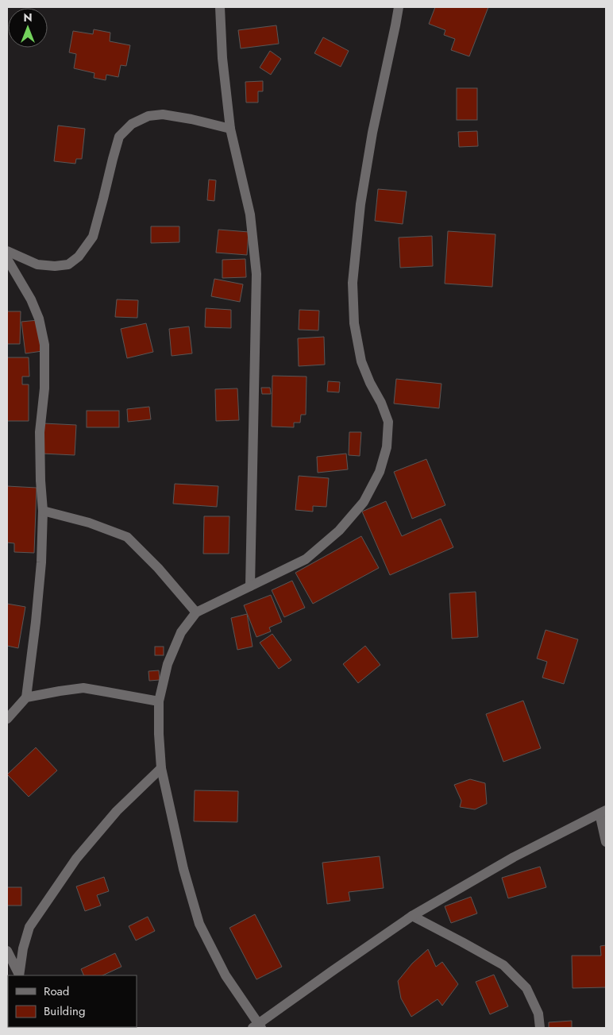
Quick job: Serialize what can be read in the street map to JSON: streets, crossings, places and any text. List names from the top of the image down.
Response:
{
  "legend": ["Road", "Building"],
  "north": "top"
}
